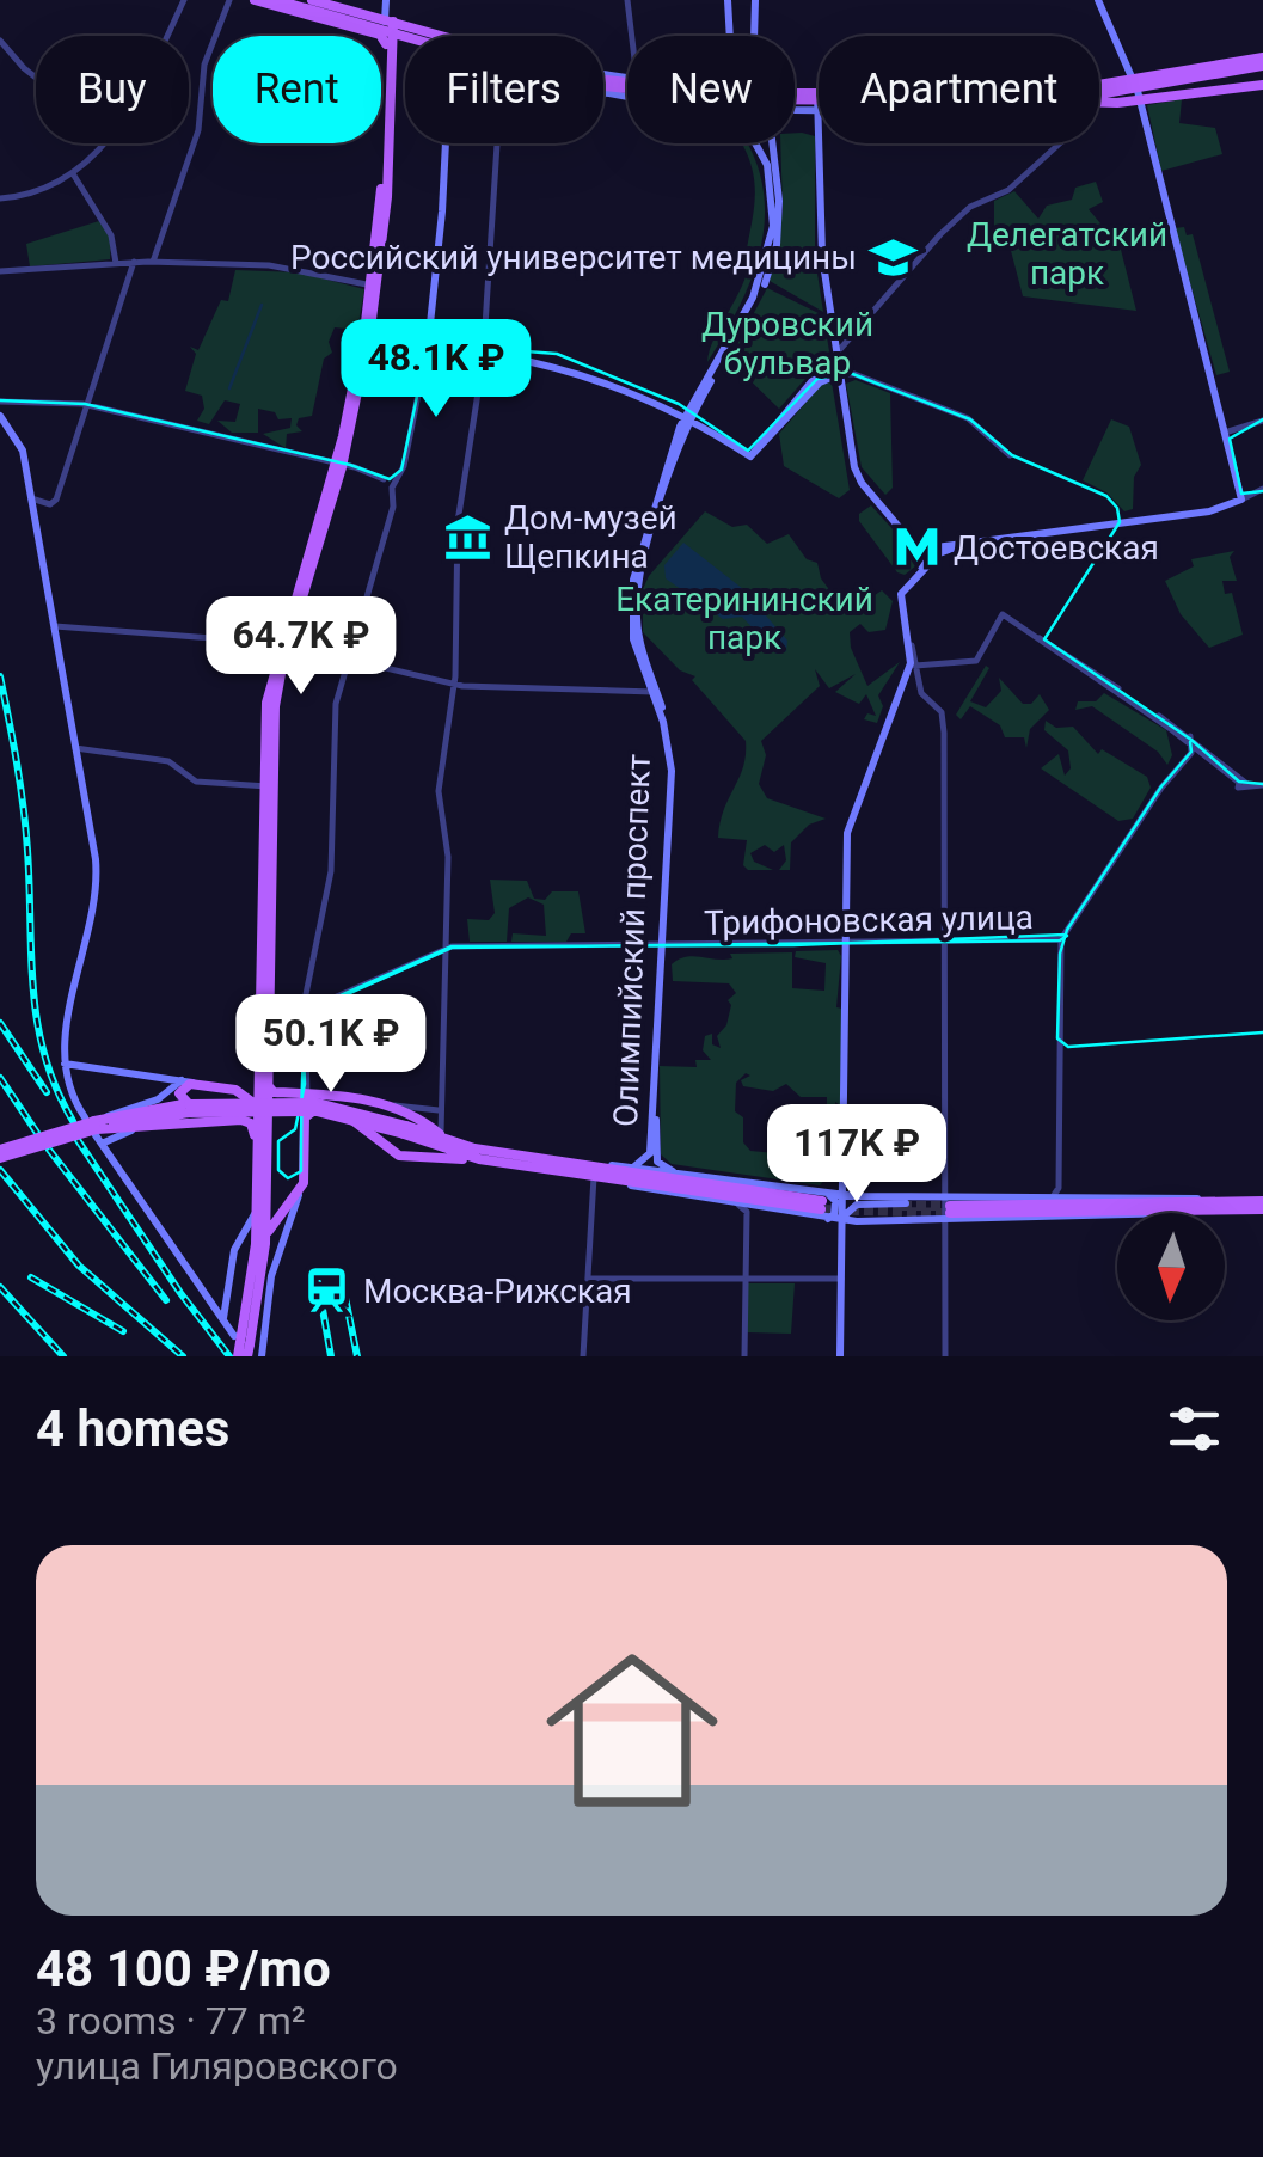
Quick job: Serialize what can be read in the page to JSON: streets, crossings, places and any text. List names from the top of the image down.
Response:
{
  "streets": {
    "main road": ["Олимпийский проспект"],
    "street": ["Трифоновская улица"]
  },
  "crossings": [
    ["Трифоновская улица", "Олимпийский проспект"]
  ],
  "parks": ["Делегатский парк", "Дуровский бульвар", "Екатерининский парк"],
  "places": {
    "school or university": ["Российский университет медицины"],
    "museum": ["Дом-музей Щепкина"],
    "metro station": ["Достоевская"],
    "station": ["Москва-Рижская"]
  },
  "north": "bottom",
  "page": {
    "chip": [
      "Buy",
      "Rent",
      "Filters",
      "New",
      "Apartment"
    ],
    "price": [
      "48.1K ₽",
      "64.7K ₽",
      "50.1K ₽",
      "117K ₽"
    ],
    "heading": "4 homes",
    "list": [
      {
        "name": "48 100 ₽/mo",
        "note": "3 rooms · 77 m² · улица Гиляровского"
      }
    ]
  }
}
